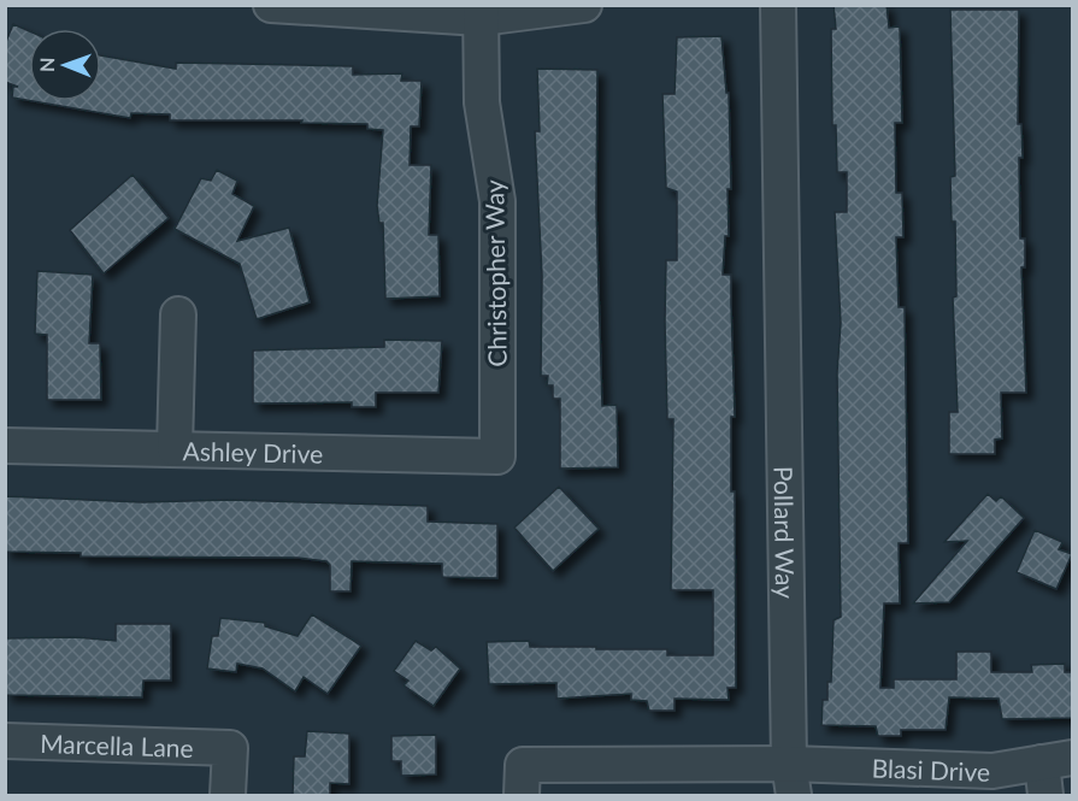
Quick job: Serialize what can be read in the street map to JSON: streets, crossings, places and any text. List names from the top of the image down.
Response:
{
  "streets": {
    "street": [
      "Christopher Way",
      "Ashley Drive",
      "Pollard Way",
      "Marcella Lane",
      "Blasi Drive"
    ]
  },
  "crossings": [
    ["Christopher Way", "Ashley Drive"],
    ["Pollard Way", "Blasi Drive"]
  ],
  "north": "left"
}
